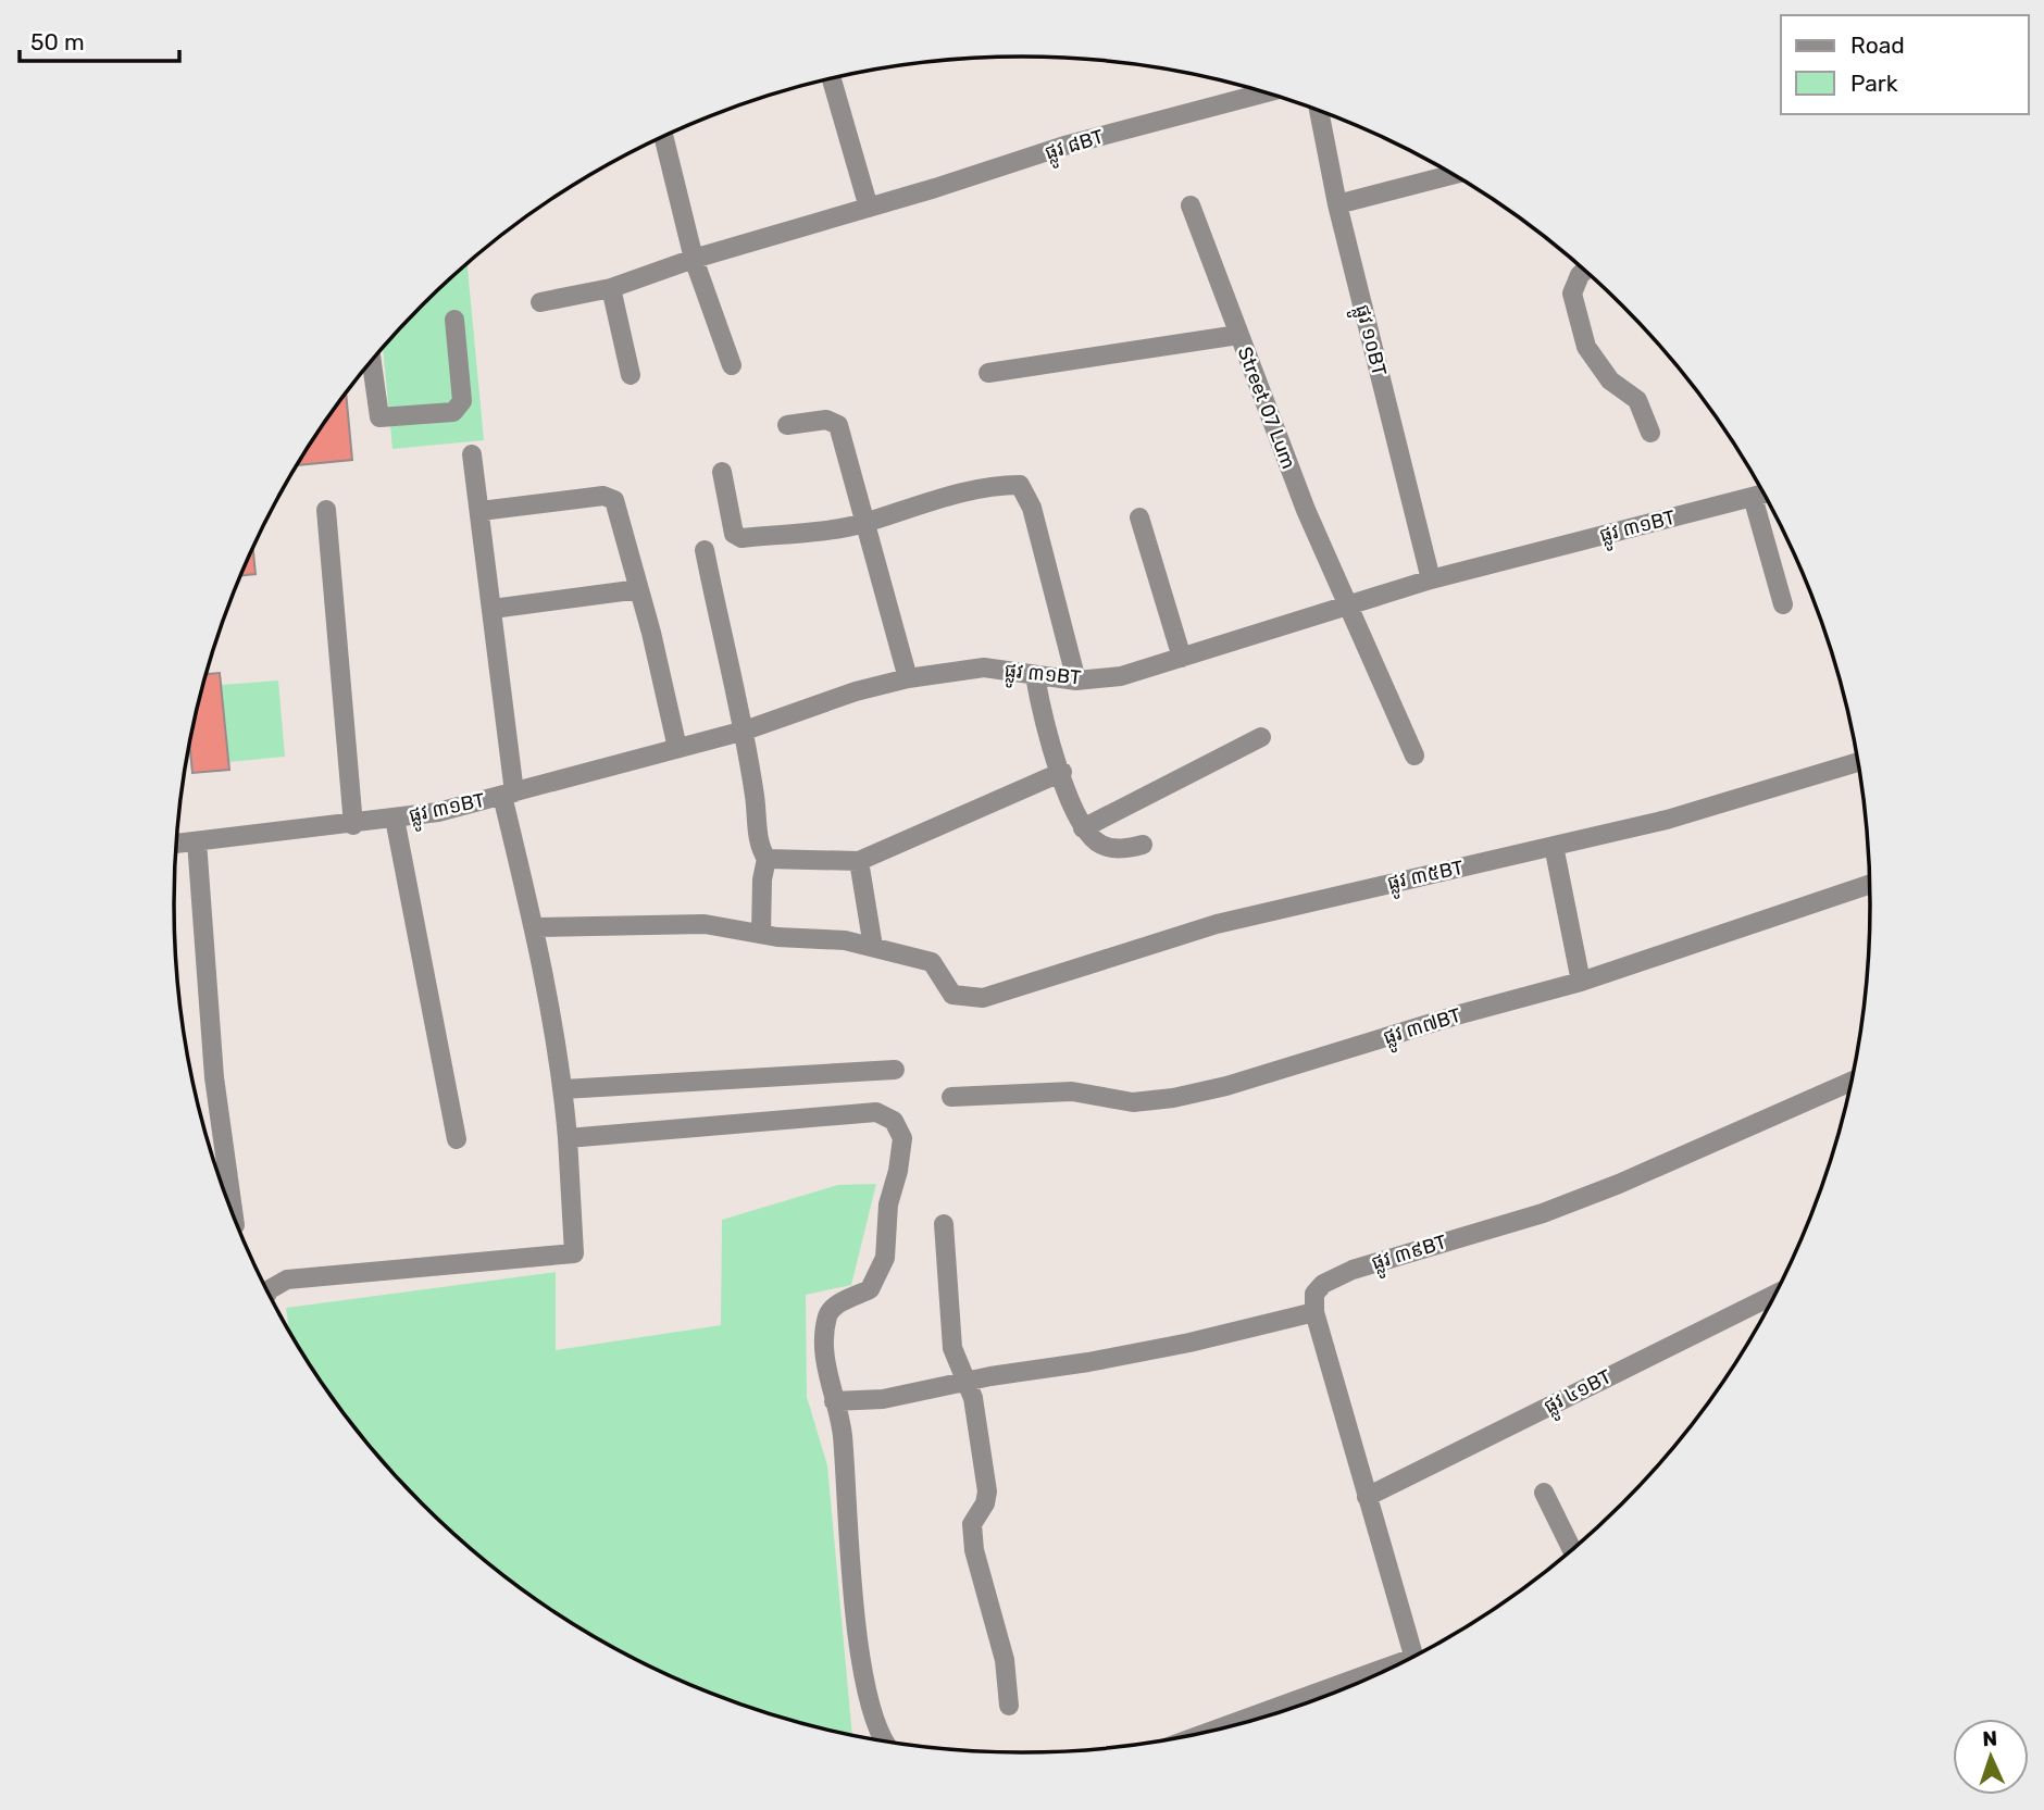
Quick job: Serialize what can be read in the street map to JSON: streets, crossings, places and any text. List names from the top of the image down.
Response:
{
  "streets": {
    "street": [
      "ផ្លូវ ៨BT",
      "ផ្លូវ ១០BT",
      "Street 07 Lum",
      "ផ្លូវ ៣១BT",
      "ផ្លូវ ៣៥BT",
      "ផ្លូវ ៣៧BT",
      "ផ្លូវ ៣៩BT",
      "ផ្លូវ ៤១BT"
    ]
  },
  "crossings": [
    ["ផ្លូវ ១០BT", "ផ្លូវ ៣១BT"],
    ["Street 07 Lum", "ផ្លូវ ៣១BT"]
  ],
  "legend": ["Road", "Park"],
  "scale_bar": "50 m",
  "north": "top"
}
